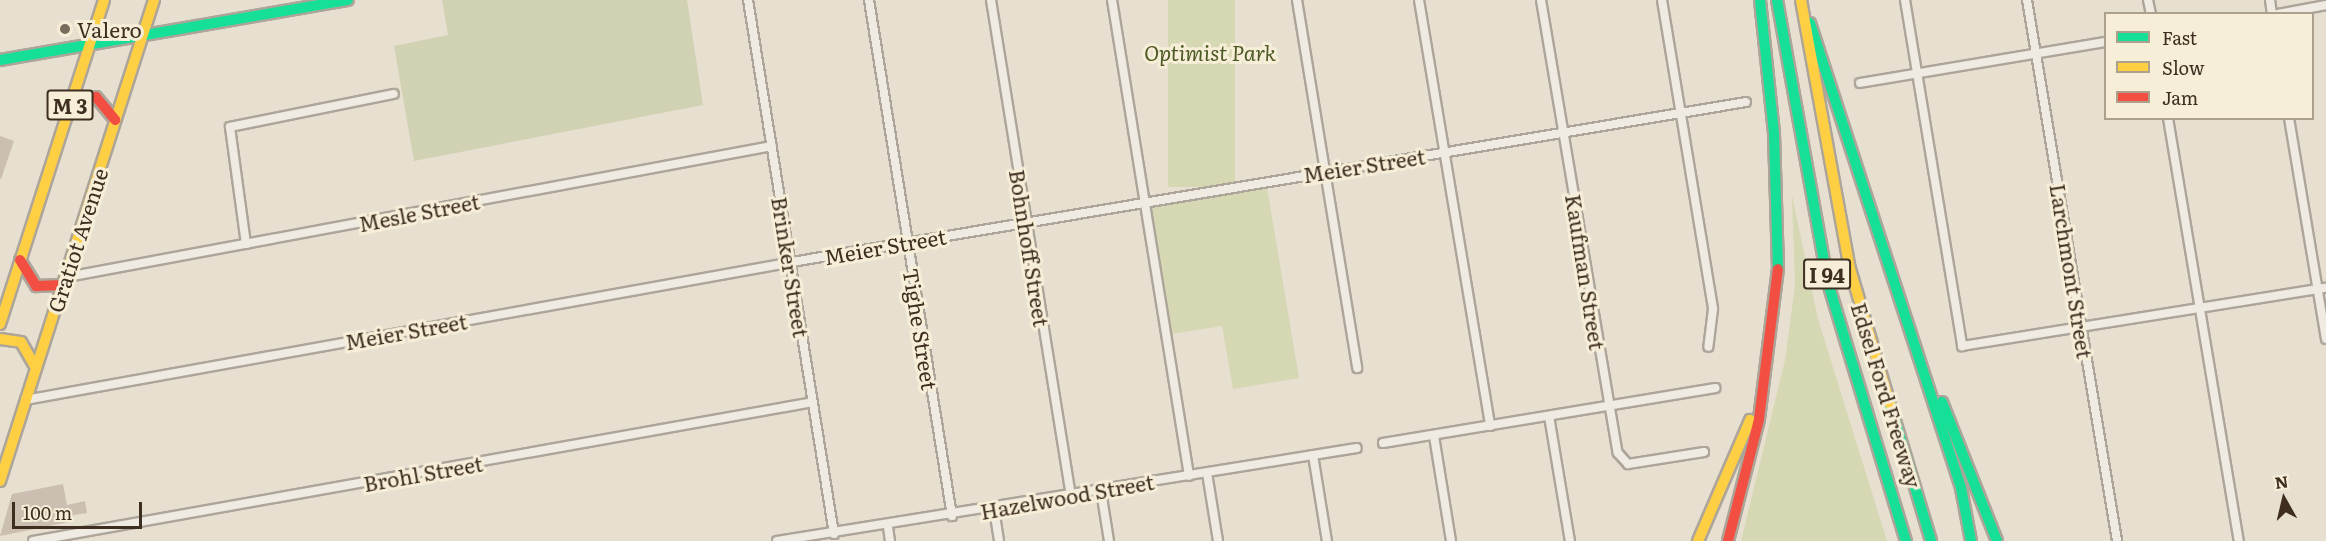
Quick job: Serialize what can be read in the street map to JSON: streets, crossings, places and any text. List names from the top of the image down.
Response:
{
  "streets": {
    "main road": [
      "M 3",
      "Gratiot Avenue",
      "I 94",
      "Edsel Ford Freeway"
    ],
    "street": [
      "Meier Street",
      "Mesle Street",
      "Bohnhoff Street",
      "Brinker Street",
      "Larchmont Street",
      "Kaufman Street",
      "Tighe Street",
      "Brohl Street",
      "Hazelwood Street"
    ]
  },
  "crossings": [
    ["Meier Street", "Gratiot Avenue"],
    ["Meier Street", "Bohnhoff Street"],
    ["Meier Street", "Brinker Street"],
    ["Meier Street", "Kaufman Street"],
    ["Meier Street", "Tighe Street"],
    ["Mesle Street", "Gratiot Avenue"],
    ["Mesle Street", "Brinker Street"],
    ["Bohnhoff Street", "Hazelwood Street"],
    ["Brinker Street", "Brohl Street"],
    ["Brinker Street", "Hazelwood Street"],
    ["Tighe Street", "Hazelwood Street"]
  ],
  "parks": ["Optimist Park"],
  "places": ["Valero"],
  "legend": ["Fast", "Slow", "Jam"],
  "scale_bar": "100 m",
  "north": "top"
}
